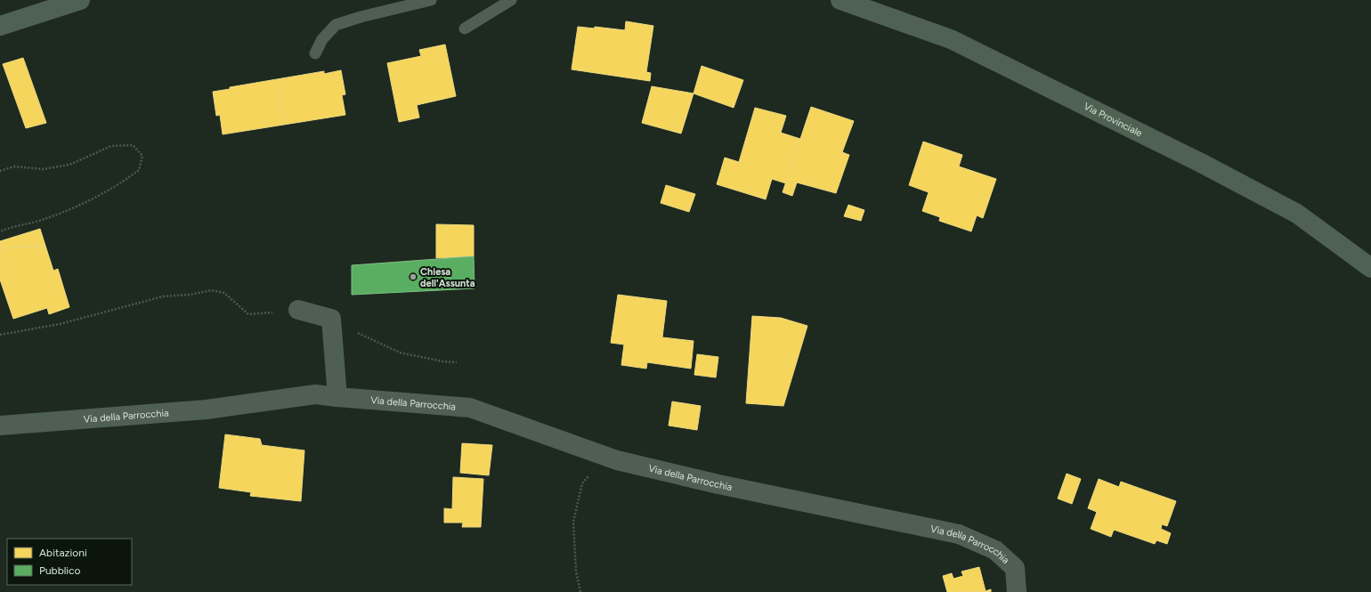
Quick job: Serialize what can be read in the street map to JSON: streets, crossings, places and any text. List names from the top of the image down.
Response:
{
  "streets": {
    "main road": ["Via Provinciale"],
    "street": ["Via della Parrocchia"]
  },
  "places": ["Chiesa dell'Assunta"],
  "legend": ["Abitazioni", "Pubblico"]
}
